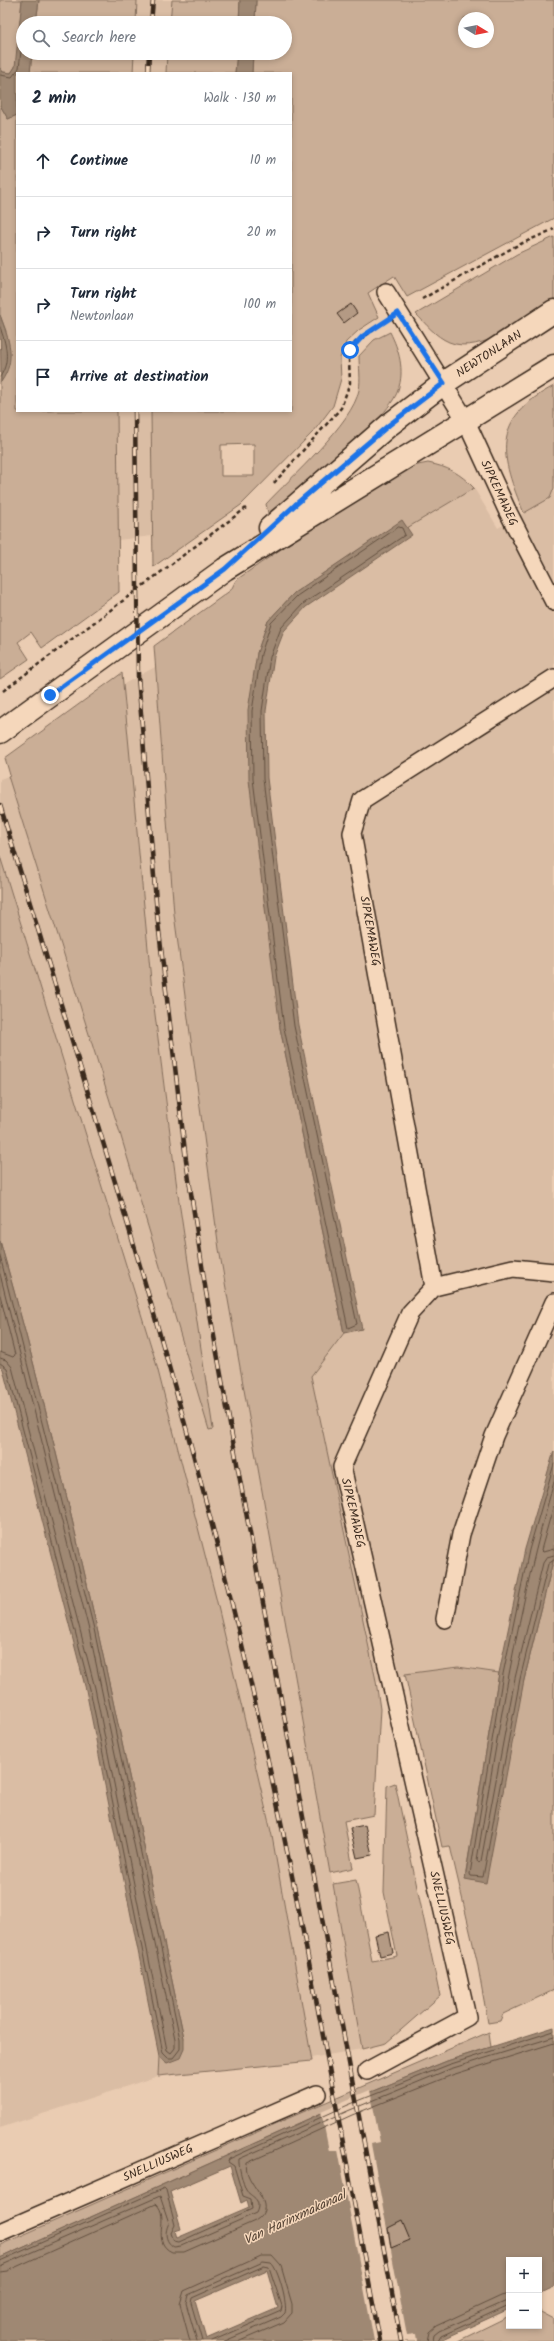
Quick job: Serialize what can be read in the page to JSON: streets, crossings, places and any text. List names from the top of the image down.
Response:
{
  "streets": {
    "street": ["NEWTONLAAN"],
    "lane": ["SIPKEMAWEG", "SNELLIUSWEG"]
  },
  "crossings": [
    ["NEWTONLAAN", "SIPKEMAWEG"],
    ["SIPKEMAWEG", "SNELLIUSWEG"]
  ],
  "water": ["Van Harinxmakanaal"],
  "north": "right",
  "page": {
    "search": "Search here",
    "heading": ["2 min", "Walk · 130 m"],
    "list": [
      ["Continue", "10 m"],
      ["Turn right", "20 m"],
      ["Turn right", "Newtonlaan", "100 m"],
      "Arrive at destination"
    ],
    "map_buttons": ["+", "−"]
  }
}
